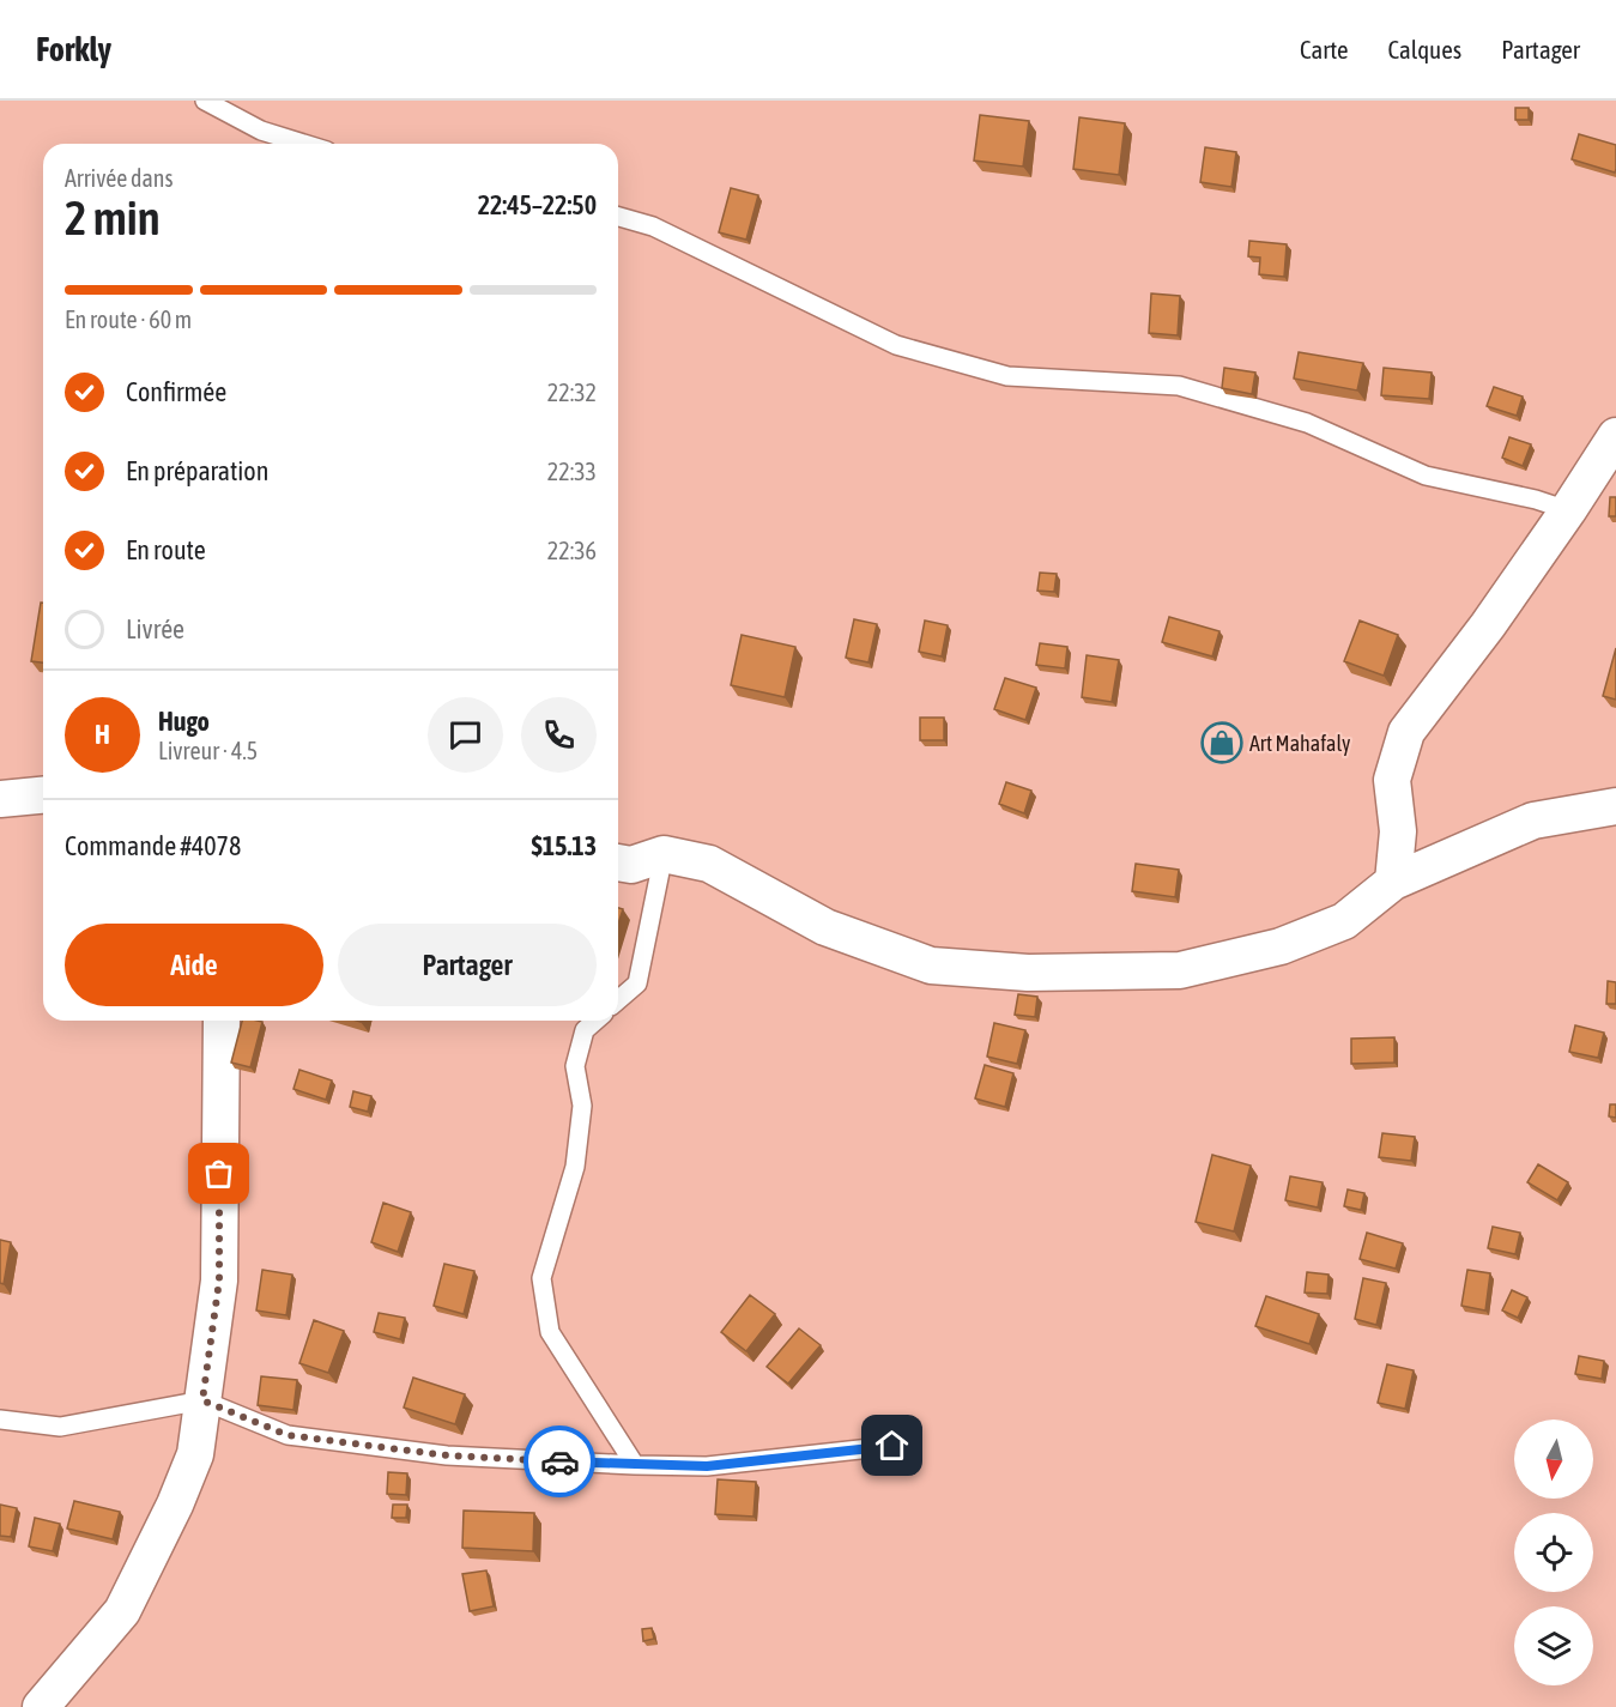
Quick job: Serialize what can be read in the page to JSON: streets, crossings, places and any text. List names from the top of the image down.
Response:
{
  "places": {
    "shop": ["Art Mahafaly"]
  },
  "north": "bottom",
  "page": {
    "header": "Forkly",
    "nav": ["Carte", "Calques", "Partager"],
    "heading": ["2 min", "Arrivée dans", "22:45–22:50"],
    "panel": [
      "Hugo",
      "Livreur · 4.5",
      "Commande #4078",
      "$15.13"
    ],
    "bar": "En route · 60 m",
    "list": [
      ["Confirmée", "22:32"],
      ["En préparation", "22:33"],
      ["En route", "22:36"],
      "Livrée"
    ],
    "round": "H",
    "buttons": ["Aide", "Partager"]
  }
}
